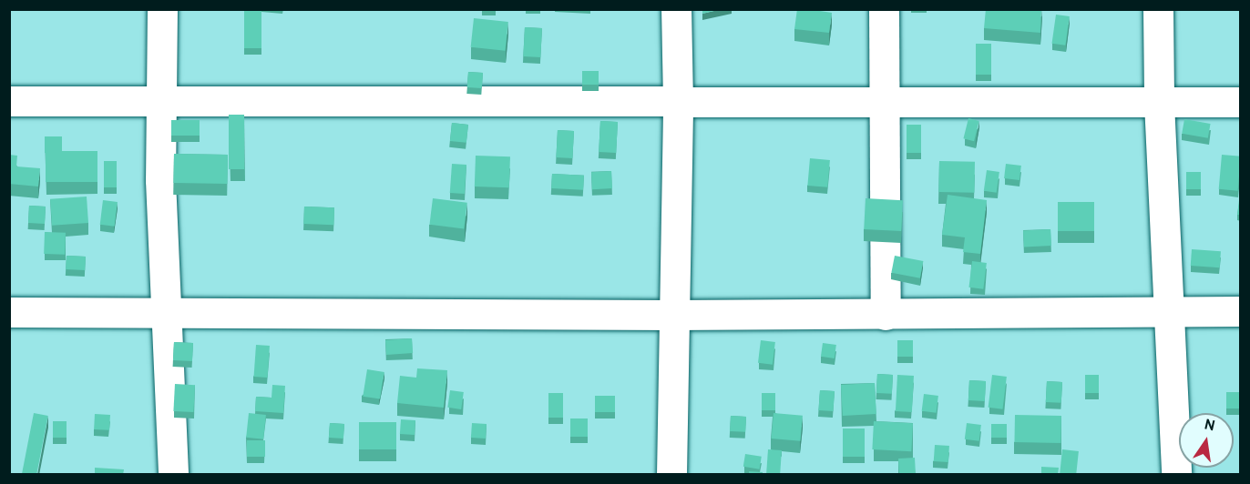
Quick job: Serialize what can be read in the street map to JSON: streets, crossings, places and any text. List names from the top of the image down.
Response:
{
  "north": "top"
}
